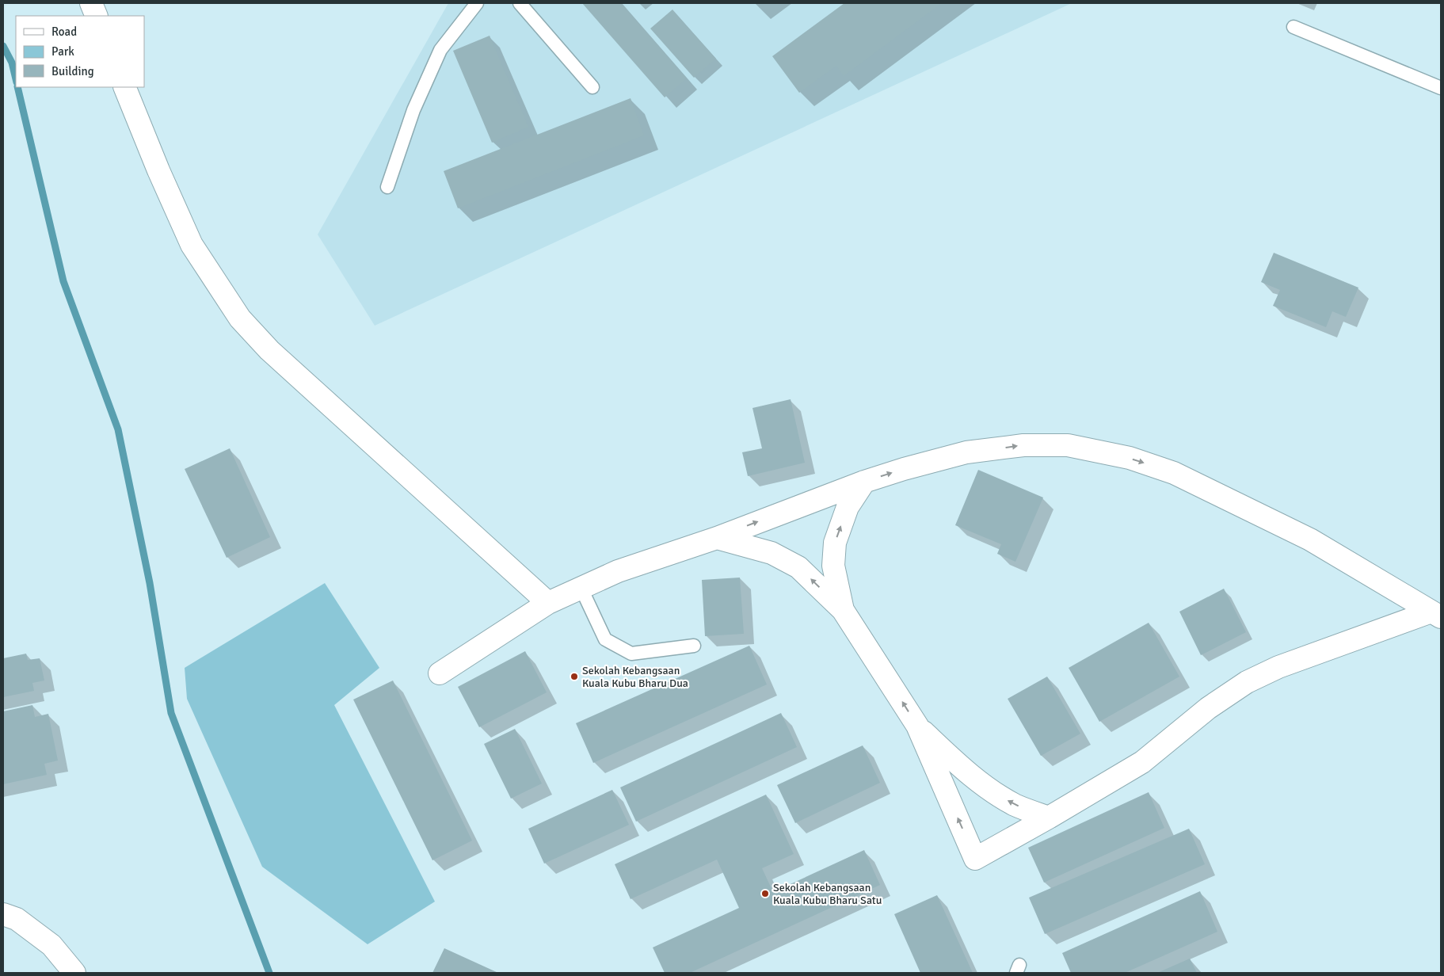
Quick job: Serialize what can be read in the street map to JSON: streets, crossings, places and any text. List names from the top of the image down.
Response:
{
  "places": ["Sekolah Kebangsaan Kuala Kubu Bharu Dua", "Sekolah Kebangsaan Kuala Kubu Bharu Satu"],
  "legend": ["Road", "Park", "Building"]
}
